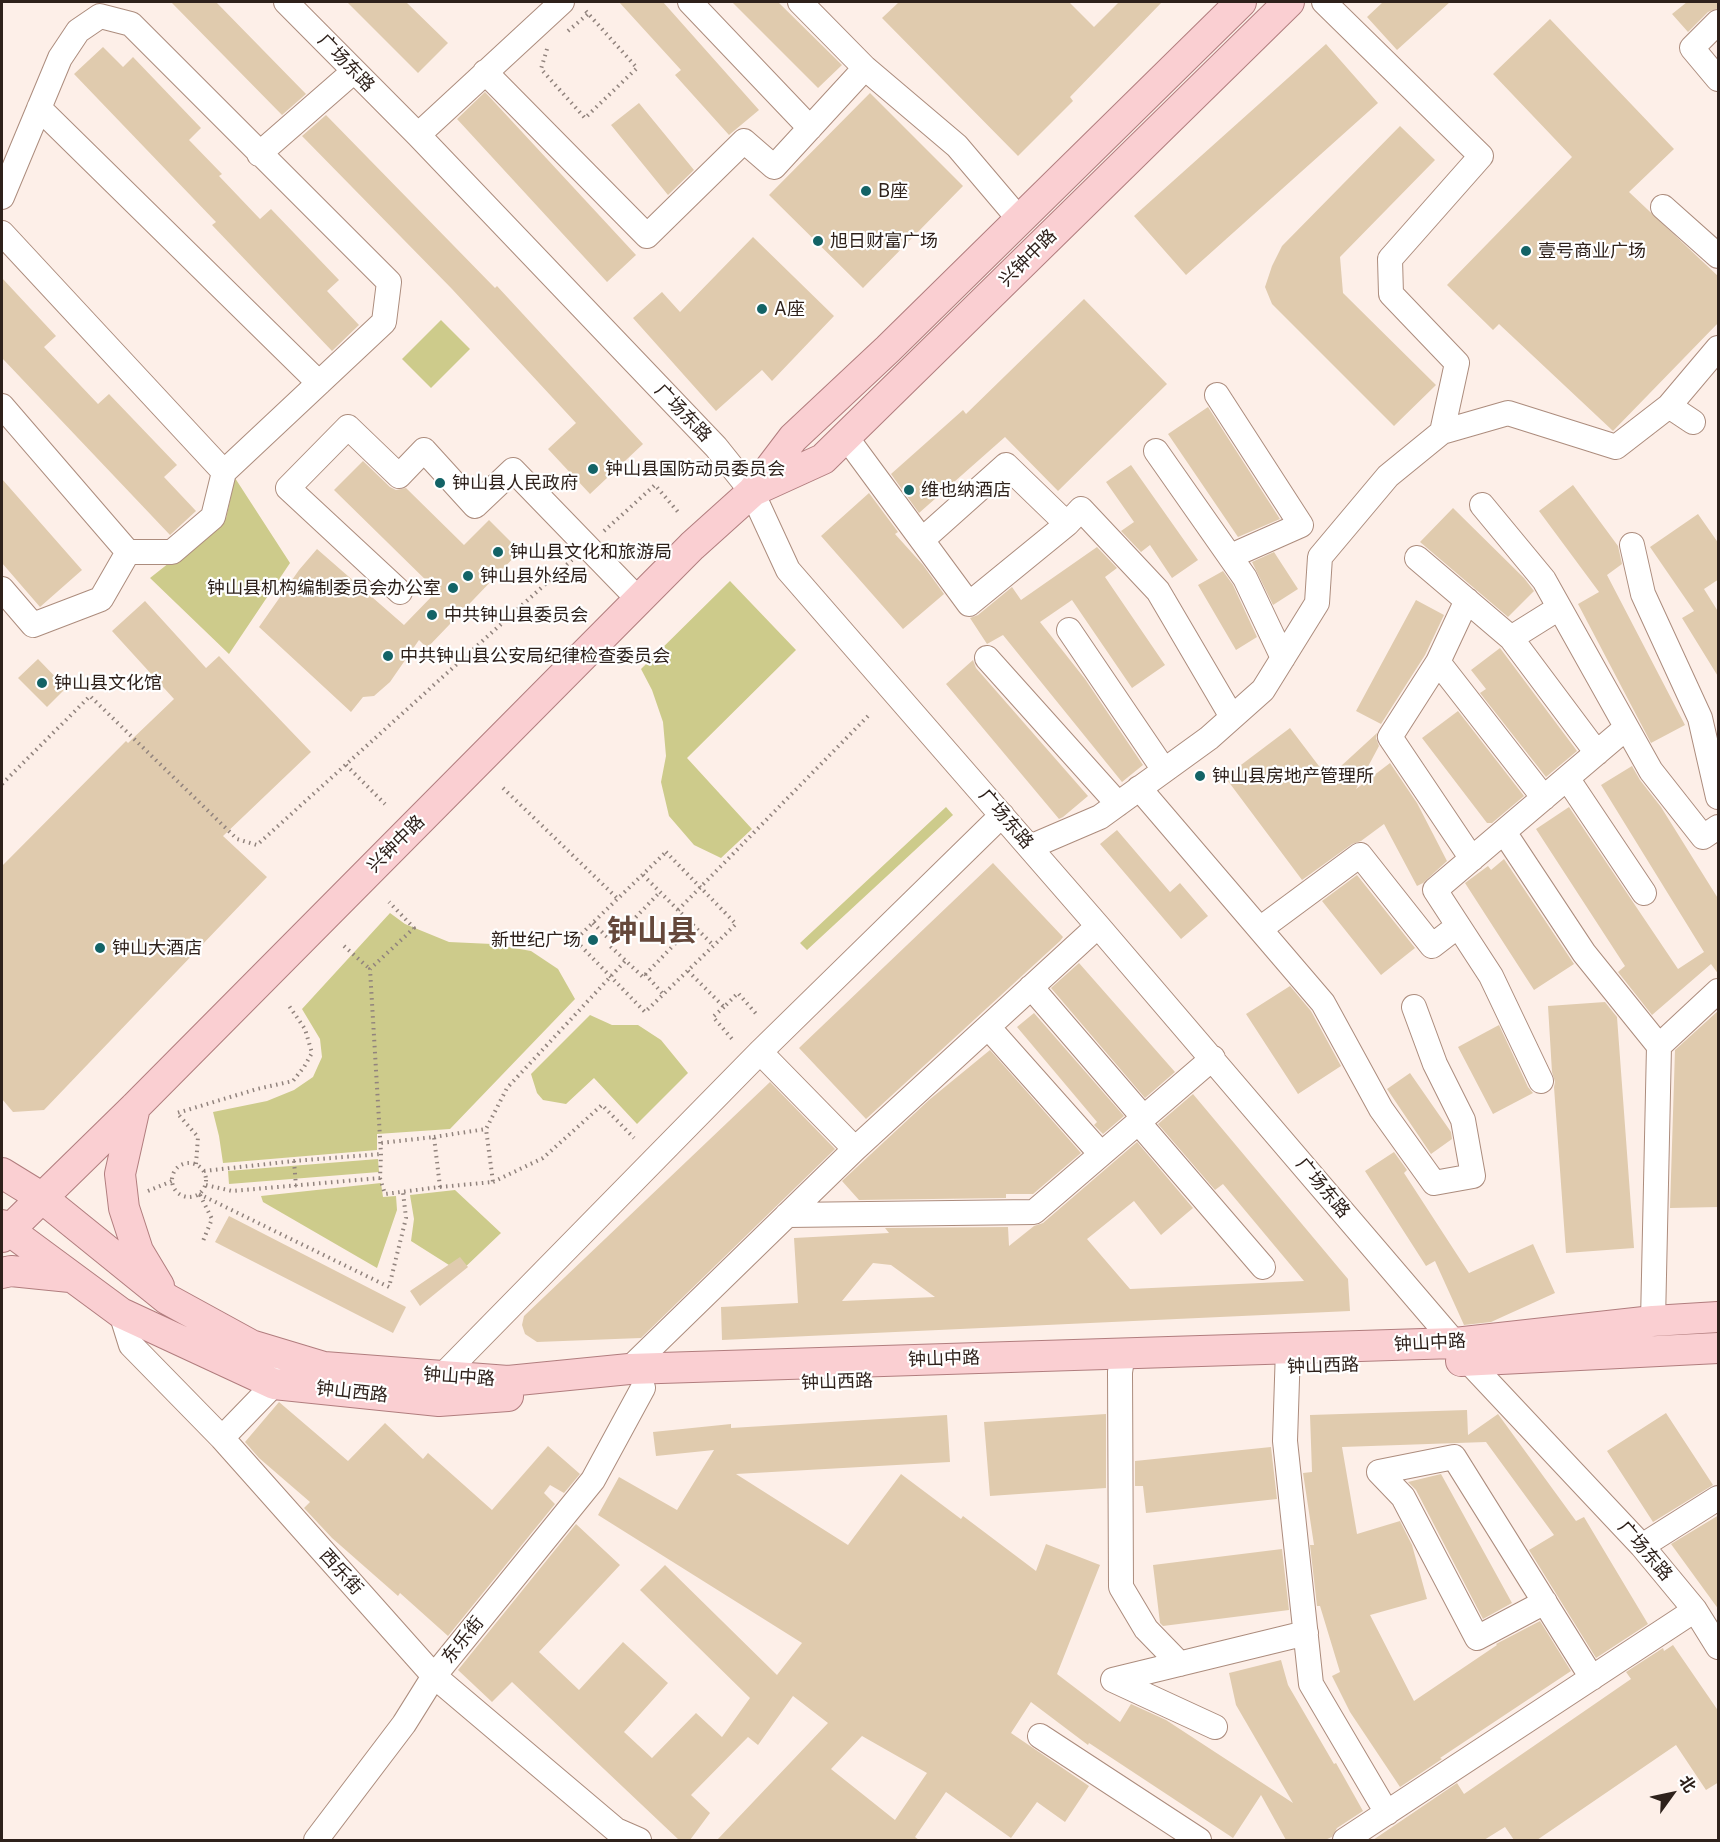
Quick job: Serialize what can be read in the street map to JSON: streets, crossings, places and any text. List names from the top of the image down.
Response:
{
  "streets": {
    "main road": ["兴钟中路", "钟山中路", "钟山西路"],
    "street": ["广场东路", "西乐街", "东乐街"]
  },
  "crossings": [
    ["广场东路", "兴钟中路"],
    ["广场东路", "钟山中路"],
    ["广场东路", "钟山西路"],
    ["广场东路", "东乐街"],
    ["兴钟中路", "钟山中路"],
    ["兴钟中路", "钟山西路"],
    ["钟山中路", "钟山西路"],
    ["钟山西路", "西乐街"],
    ["钟山西路", "东乐街"],
    ["西乐街", "东乐街"]
  ],
  "districts": ["钟山县"],
  "places": [
    "B座",
    "旭日财富广场",
    "壹号商业广场",
    "A座",
    "钟山县国防动员委员会",
    "钟山县人民政府",
    "维也纳酒店",
    "钟山县文化和旅游局",
    "钟山县外经局",
    "钟山县机构编制委员会办公室",
    "中共钟山县委员会",
    "中共钟山县公安局纪律检查委员会",
    "钟山县文化馆",
    "钟山县房地产管理所",
    "新世纪广场",
    "钟山大酒店"
  ],
  "north": "top right"
}
